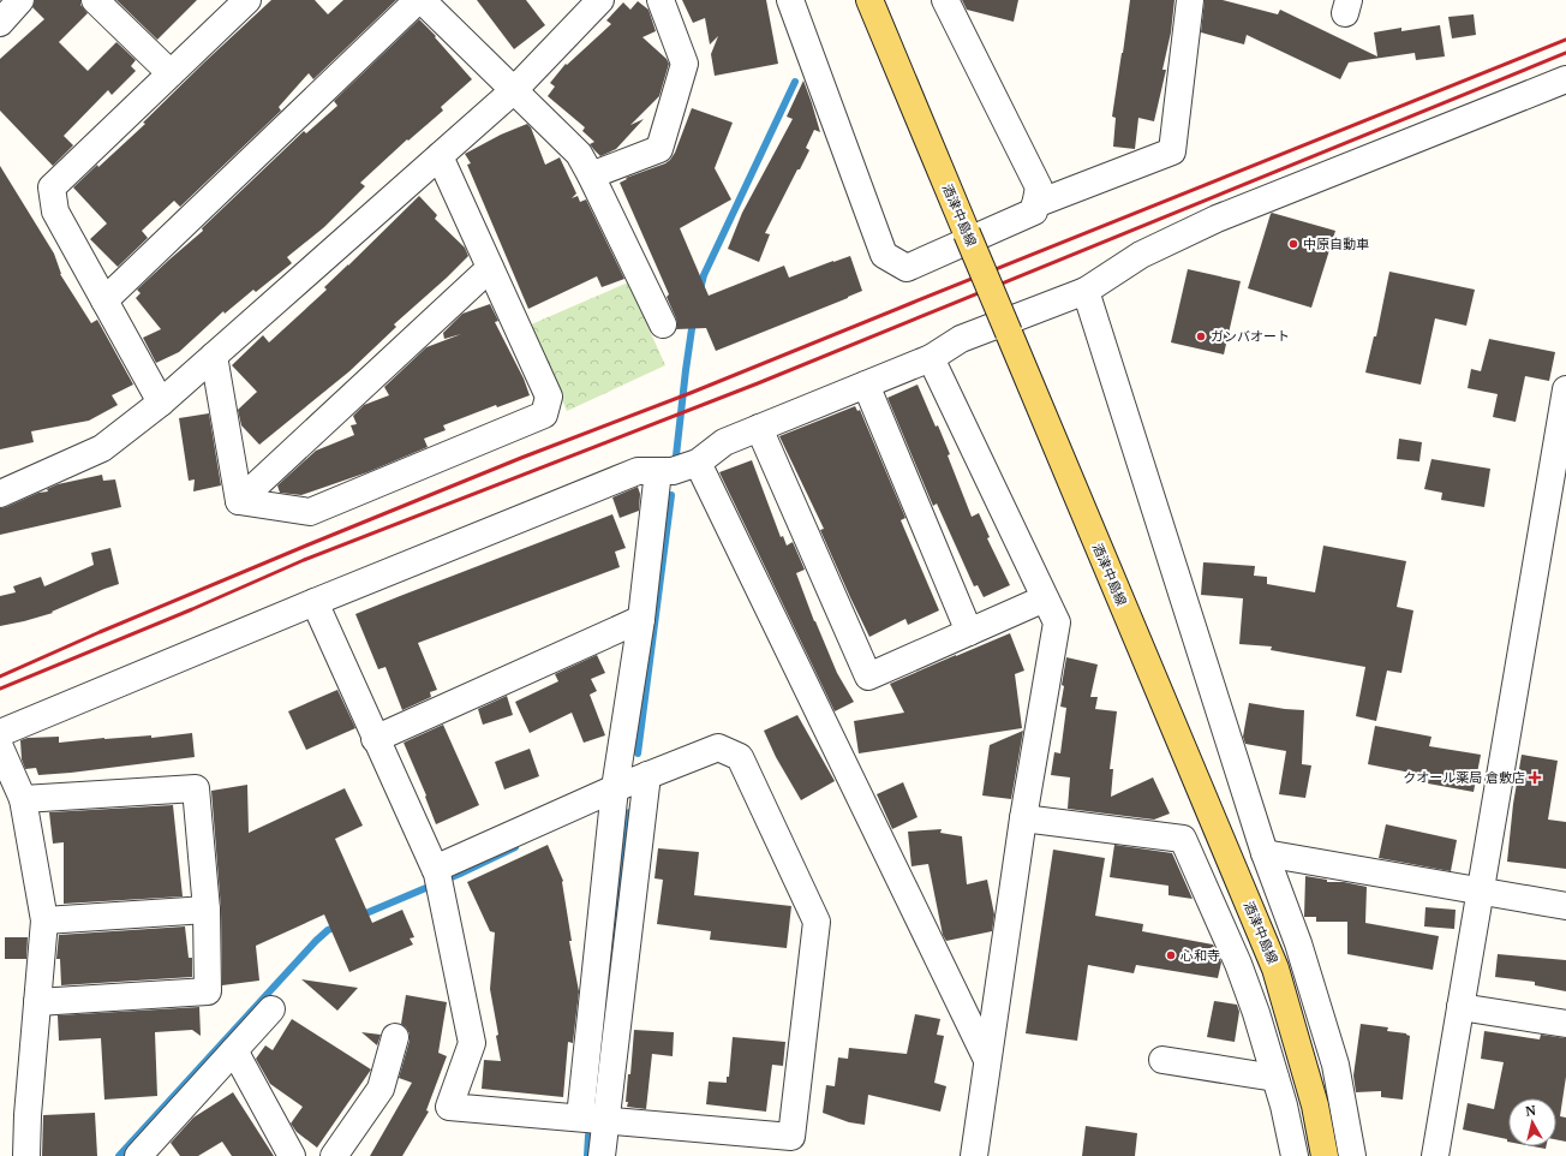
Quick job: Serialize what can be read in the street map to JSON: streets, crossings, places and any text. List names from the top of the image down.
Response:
{
  "streets": {
    "main road": ["酒津中島線"]
  },
  "places": {
    "other": ["中原自動車", "ガンバオート", "心和寺"],
    "health": ["クオール薬局 倉敷店"]
  },
  "north": "top"
}
